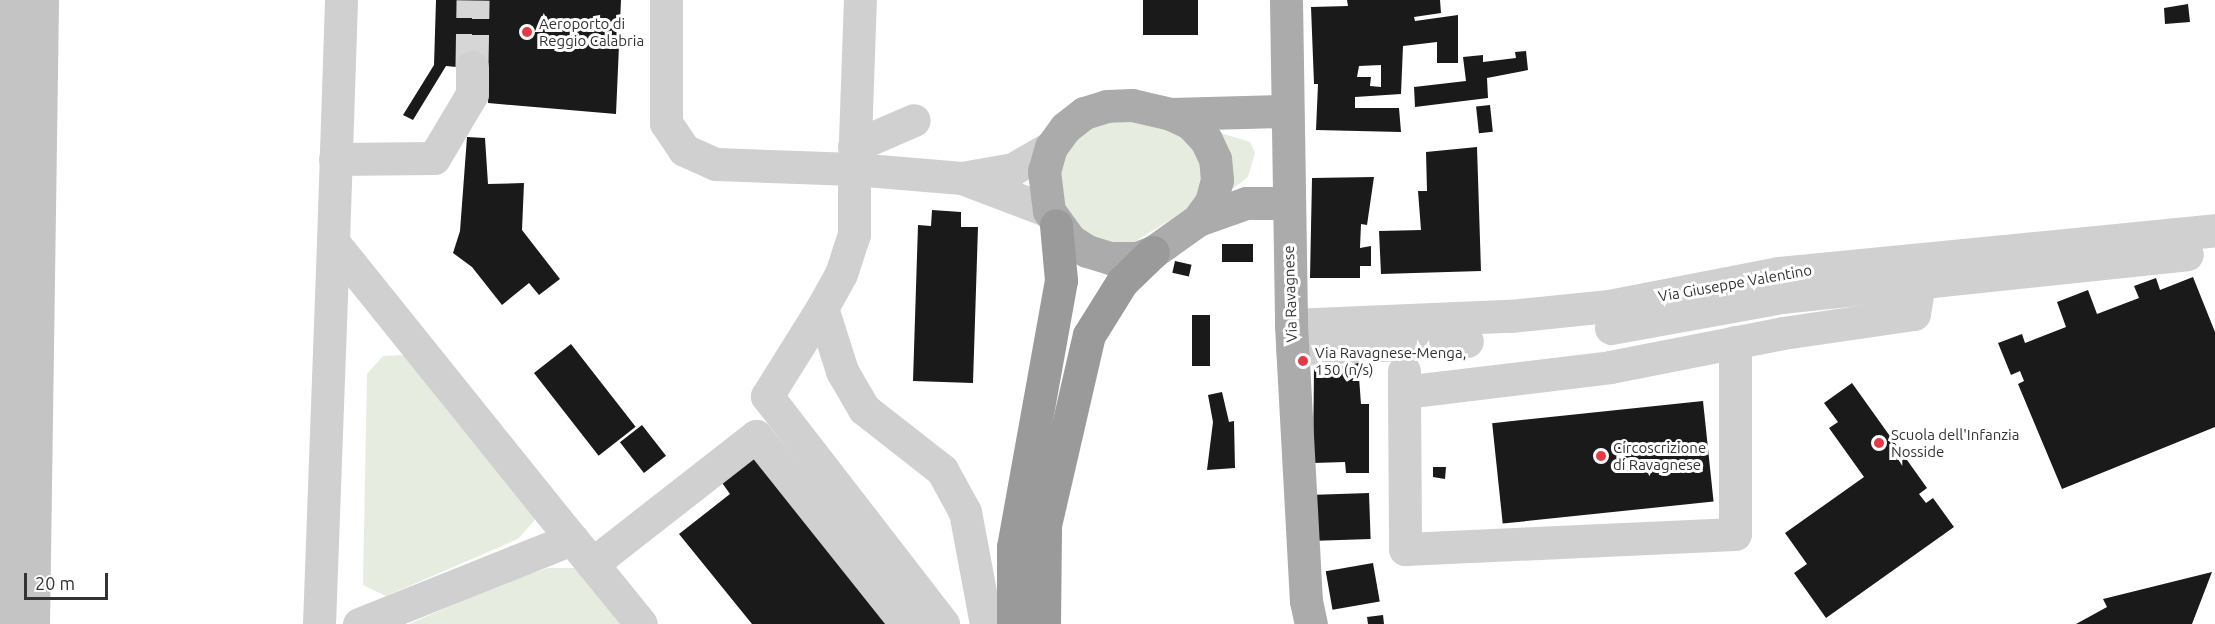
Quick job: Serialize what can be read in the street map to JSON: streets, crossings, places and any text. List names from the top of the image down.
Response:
{
  "streets": {
    "main road": ["Via Ravagnese"],
    "street": ["Via Giuseppe Valentino"]
  },
  "crossings": [
    ["Via Giuseppe Valentino", "Via Ravagnese"]
  ],
  "places": [
    "Aeroporto di Reggio Calabria",
    "Via Ravagnese-Menga, 150 (n/s)",
    "Scuola dell'Infanzia Nosside",
    "Circoscrizione di Ravagnese"
  ],
  "scale_bar": "20 m"
}
